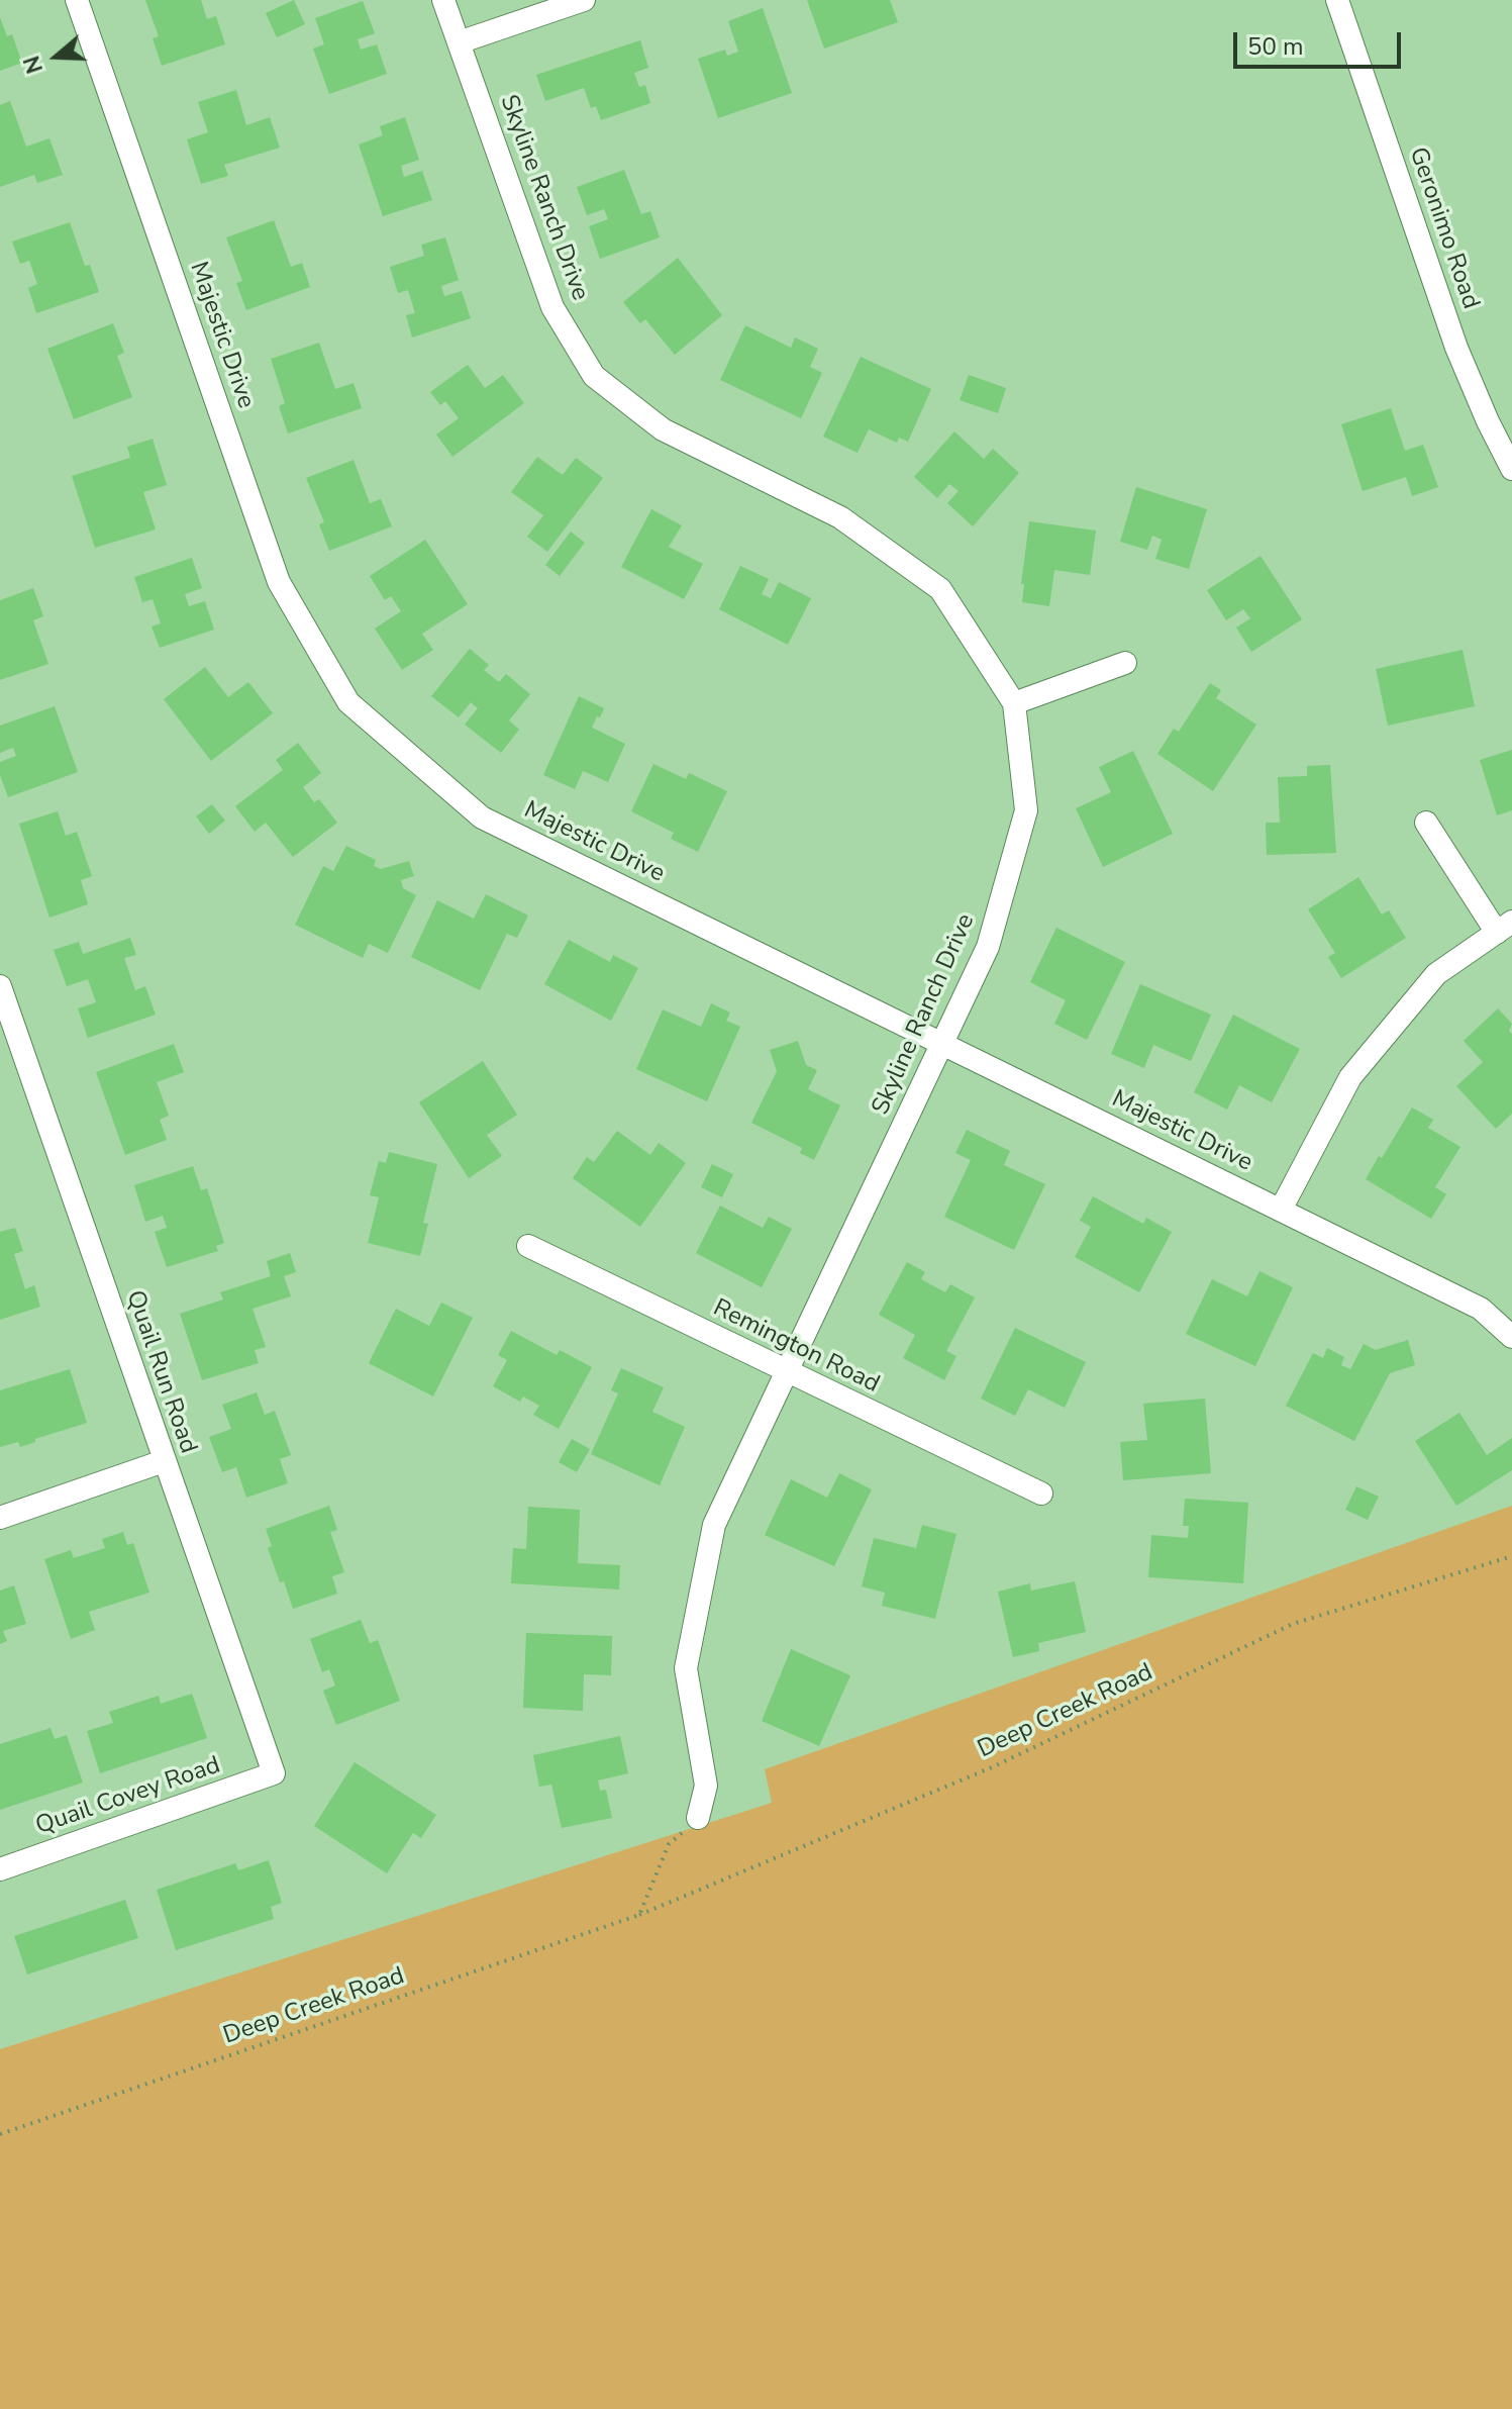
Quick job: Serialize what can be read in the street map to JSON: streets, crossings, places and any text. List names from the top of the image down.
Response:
{
  "streets": {
    "street": [
      "Skyline Ranch Drive",
      "Geronimo Road",
      "Majestic Drive",
      "Remington Road",
      "Quail Run Road",
      "Quail Covey Road"
    ],
    "path": ["Deep Creek Road"]
  },
  "crossings": [
    ["Skyline Ranch Drive", "Majestic Drive"],
    ["Skyline Ranch Drive", "Remington Road"],
    ["Quail Run Road", "Quail Covey Road"]
  ],
  "scale_bar": "50 m",
  "north": "left"
}
